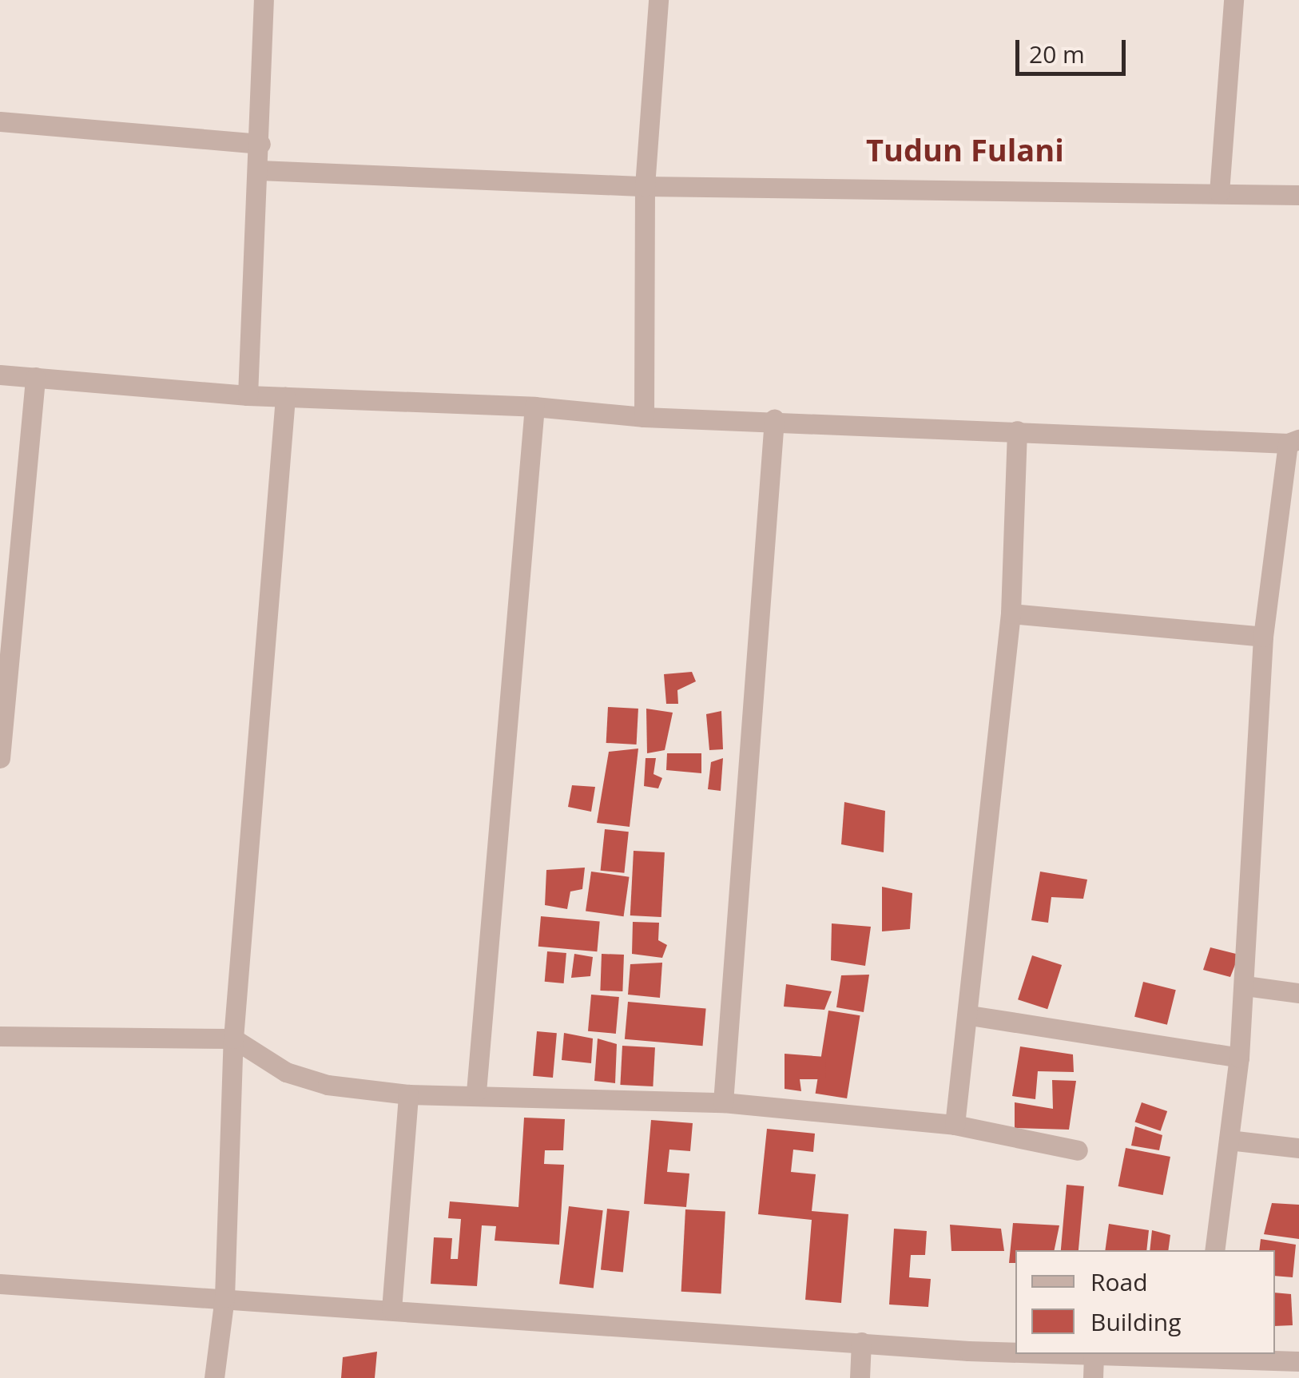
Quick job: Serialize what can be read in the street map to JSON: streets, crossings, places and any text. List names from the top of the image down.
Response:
{
  "districts": ["Tudun Fulani"],
  "legend": ["Road", "Building"],
  "scale_bar": "20 m"
}
